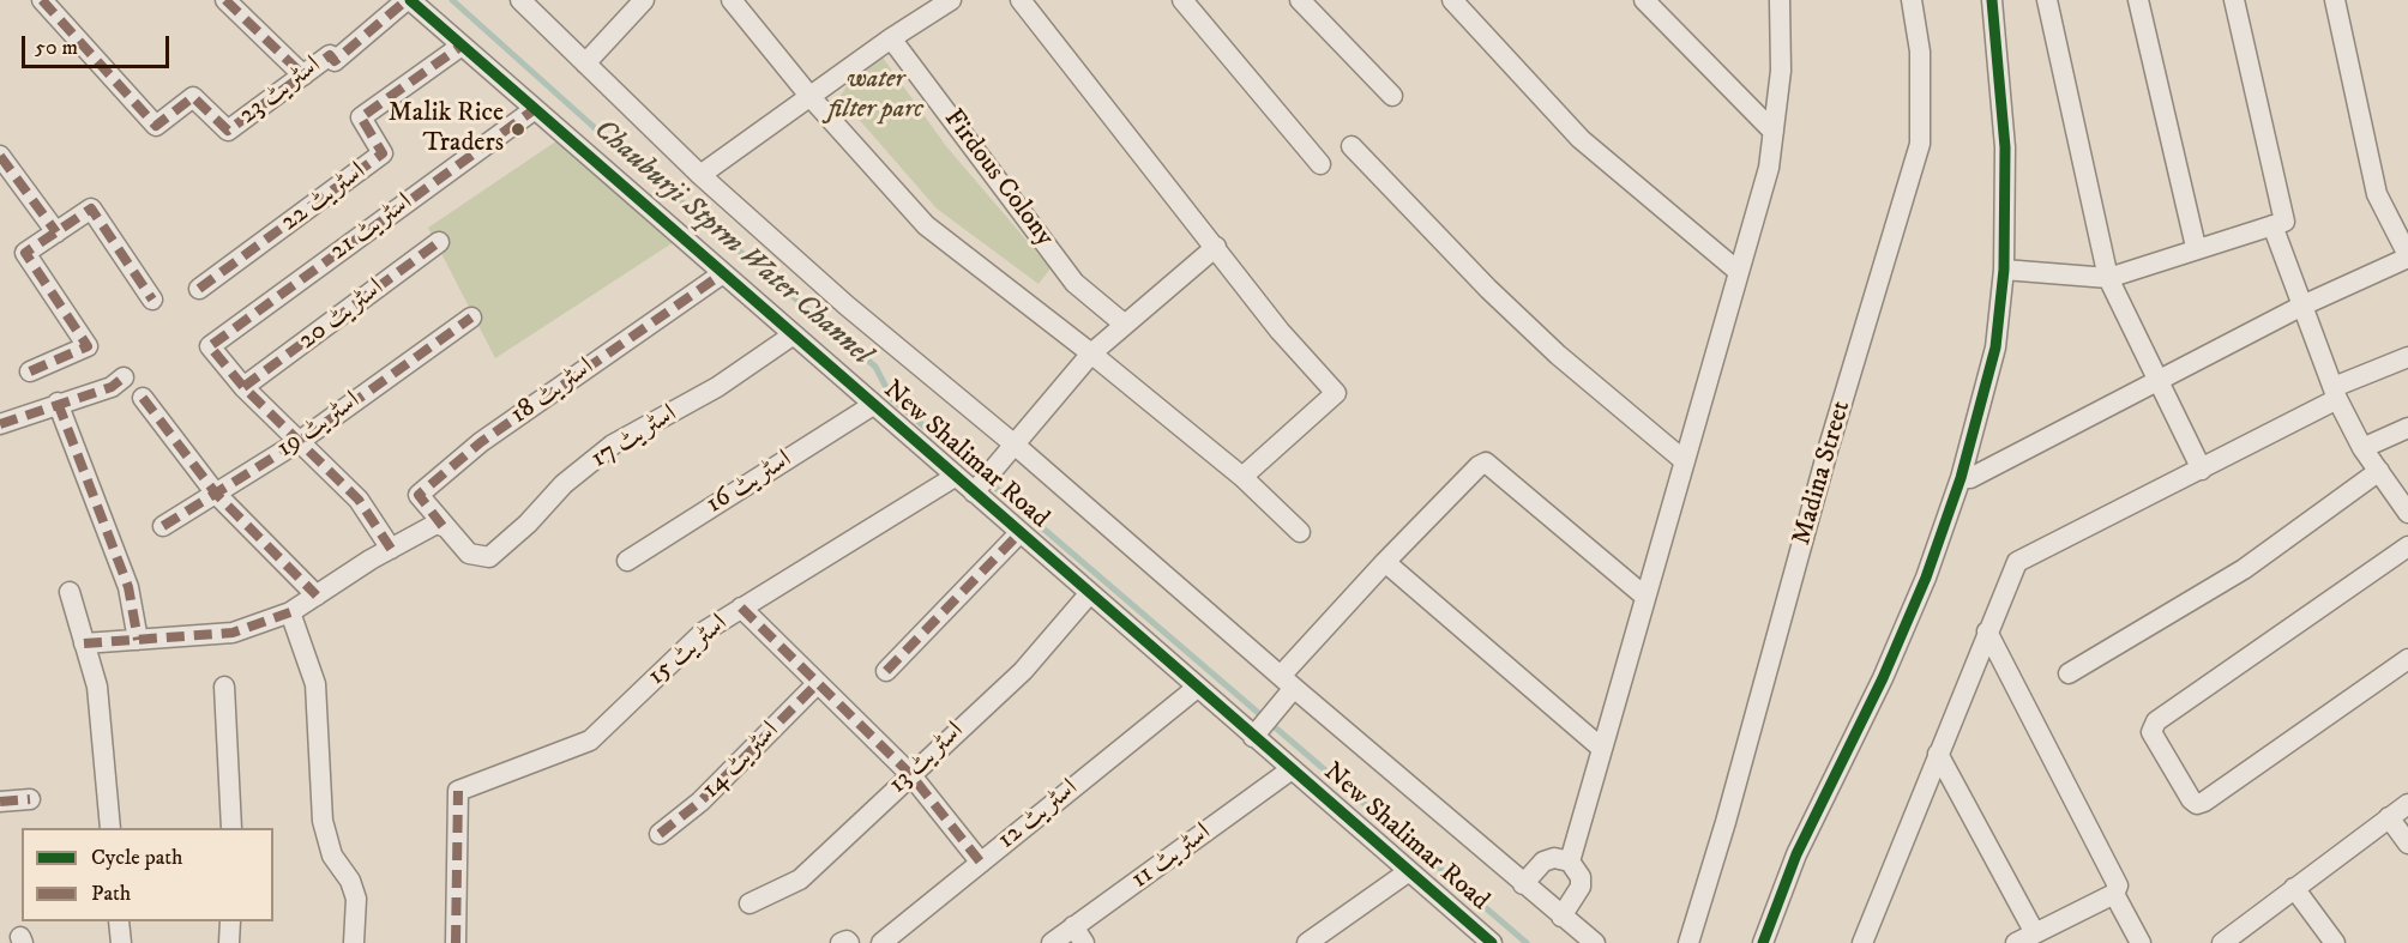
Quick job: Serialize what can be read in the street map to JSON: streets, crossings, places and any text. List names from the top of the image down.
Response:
{
  "streets": {
    "street": [
      "اسٹریٹ 23",
      "Firdous Colony",
      "اسٹریٹ 22",
      "اسٹریٹ 21",
      "اسٹریٹ 20",
      "اسٹریٹ 18",
      "اسٹریٹ 19",
      "اسٹریٹ 17",
      "New Shalimar Road",
      "Madina Street",
      "اسٹریٹ 16",
      "اسٹریٹ 15",
      "اسٹریٹ 13",
      "اسٹریٹ 14",
      "اسٹریٹ 12",
      "اسٹریٹ 11"
    ]
  },
  "crossings": [
    ["اسٹریٹ 23", "New Shalimar Road"],
    ["اسٹریٹ 22", "New Shalimar Road"],
    ["اسٹریٹ 21", "اسٹریٹ 20"],
    ["اسٹریٹ 21", "New Shalimar Road"],
    ["اسٹریٹ 18", "اسٹریٹ 17"],
    ["اسٹریٹ 18", "New Shalimar Road"],
    ["اسٹریٹ 17", "New Shalimar Road"],
    ["New Shalimar Road", "اسٹریٹ 16"],
    ["New Shalimar Road", "اسٹریٹ 15"],
    ["New Shalimar Road", "اسٹریٹ 13"],
    ["New Shalimar Road", "اسٹریٹ 12"],
    ["New Shalimar Road", "اسٹریٹ 11"]
  ],
  "water": ["Chauburji Stprm Water Channel"],
  "parks": ["water filter parc"],
  "places": ["Malik Rice Traders"],
  "legend": ["Cycle path", "Path"],
  "scale_bar": "50 m"
}
